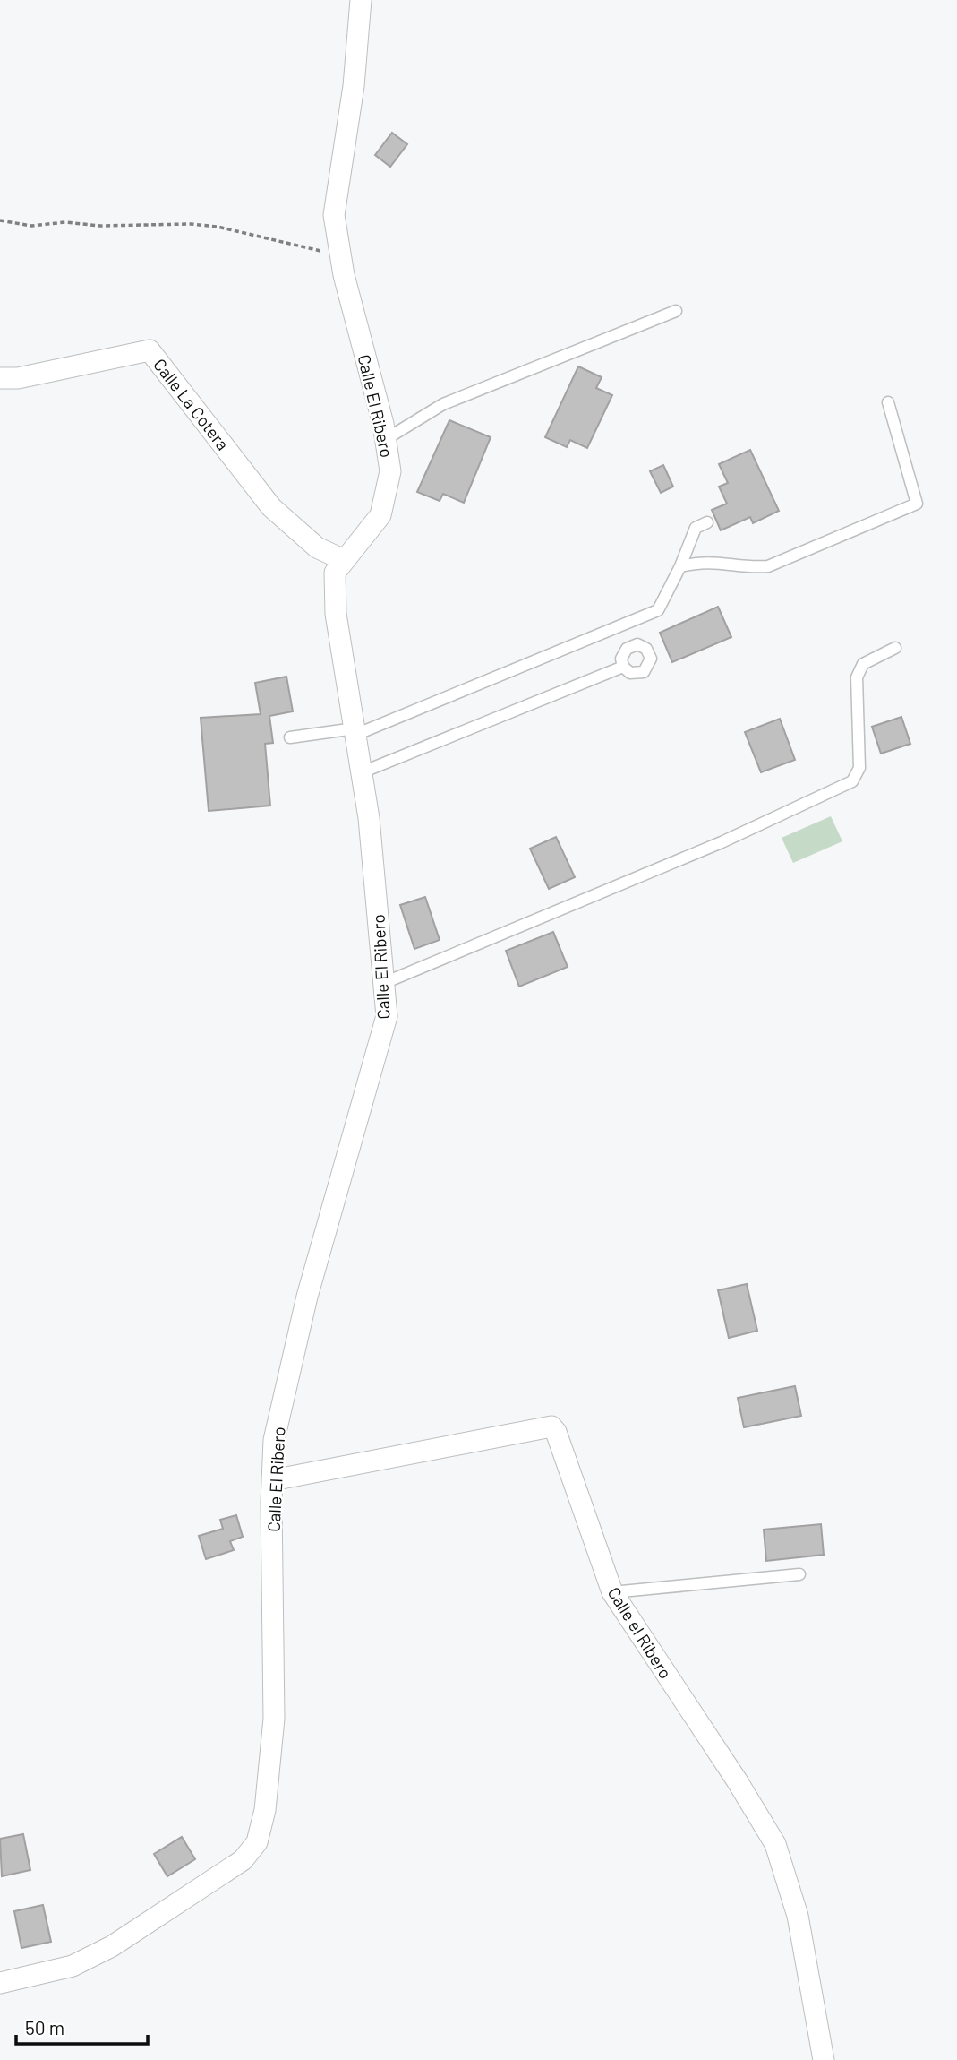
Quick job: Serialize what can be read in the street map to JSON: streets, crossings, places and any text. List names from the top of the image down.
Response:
{
  "streets": {
    "street": ["Calle La Cotera", "Calle El Ribero", "Calle el Ribero"]
  },
  "crossings": [
    ["Calle La Cotera", "Calle El Ribero"],
    ["Calle El Ribero", "Calle el Ribero"]
  ],
  "scale_bar": "50 m"
}
